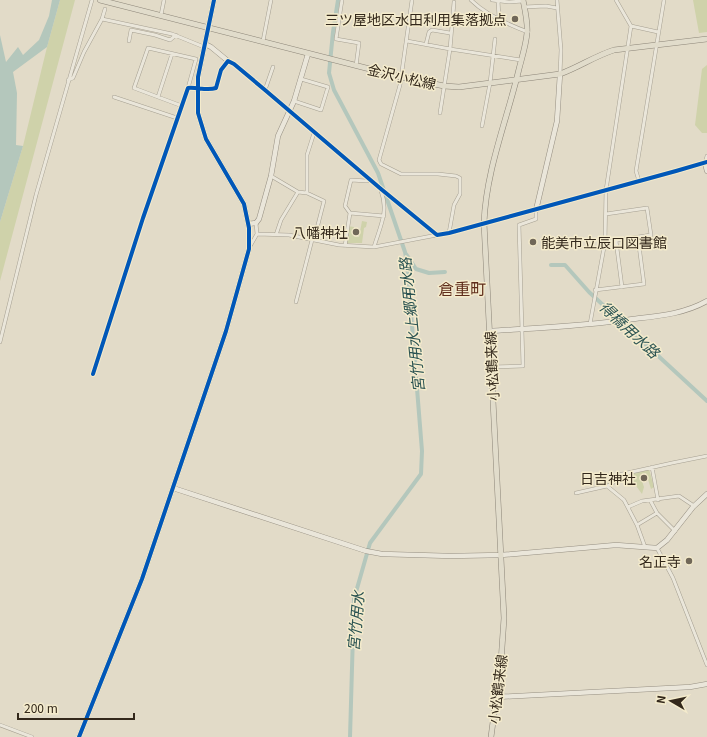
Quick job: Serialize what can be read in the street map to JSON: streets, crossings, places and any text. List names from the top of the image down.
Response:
{
  "streets": {
    "main road": ["金沢小松線", "小松鶴来線"]
  },
  "crossings": [
    ["金沢小松線", "小松鶴来線"]
  ],
  "districts": ["倉重町"],
  "water": ["宮竹用水上郷用水路", "得橋用水路", "宮竹用水"],
  "places": [
    "三ツ屋地区水田利用集落拠点",
    "八幡神社",
    "能美市立辰口図書館",
    "日吉神社",
    "名正寺"
  ],
  "scale_bar": "200 m",
  "north": "left"
}
